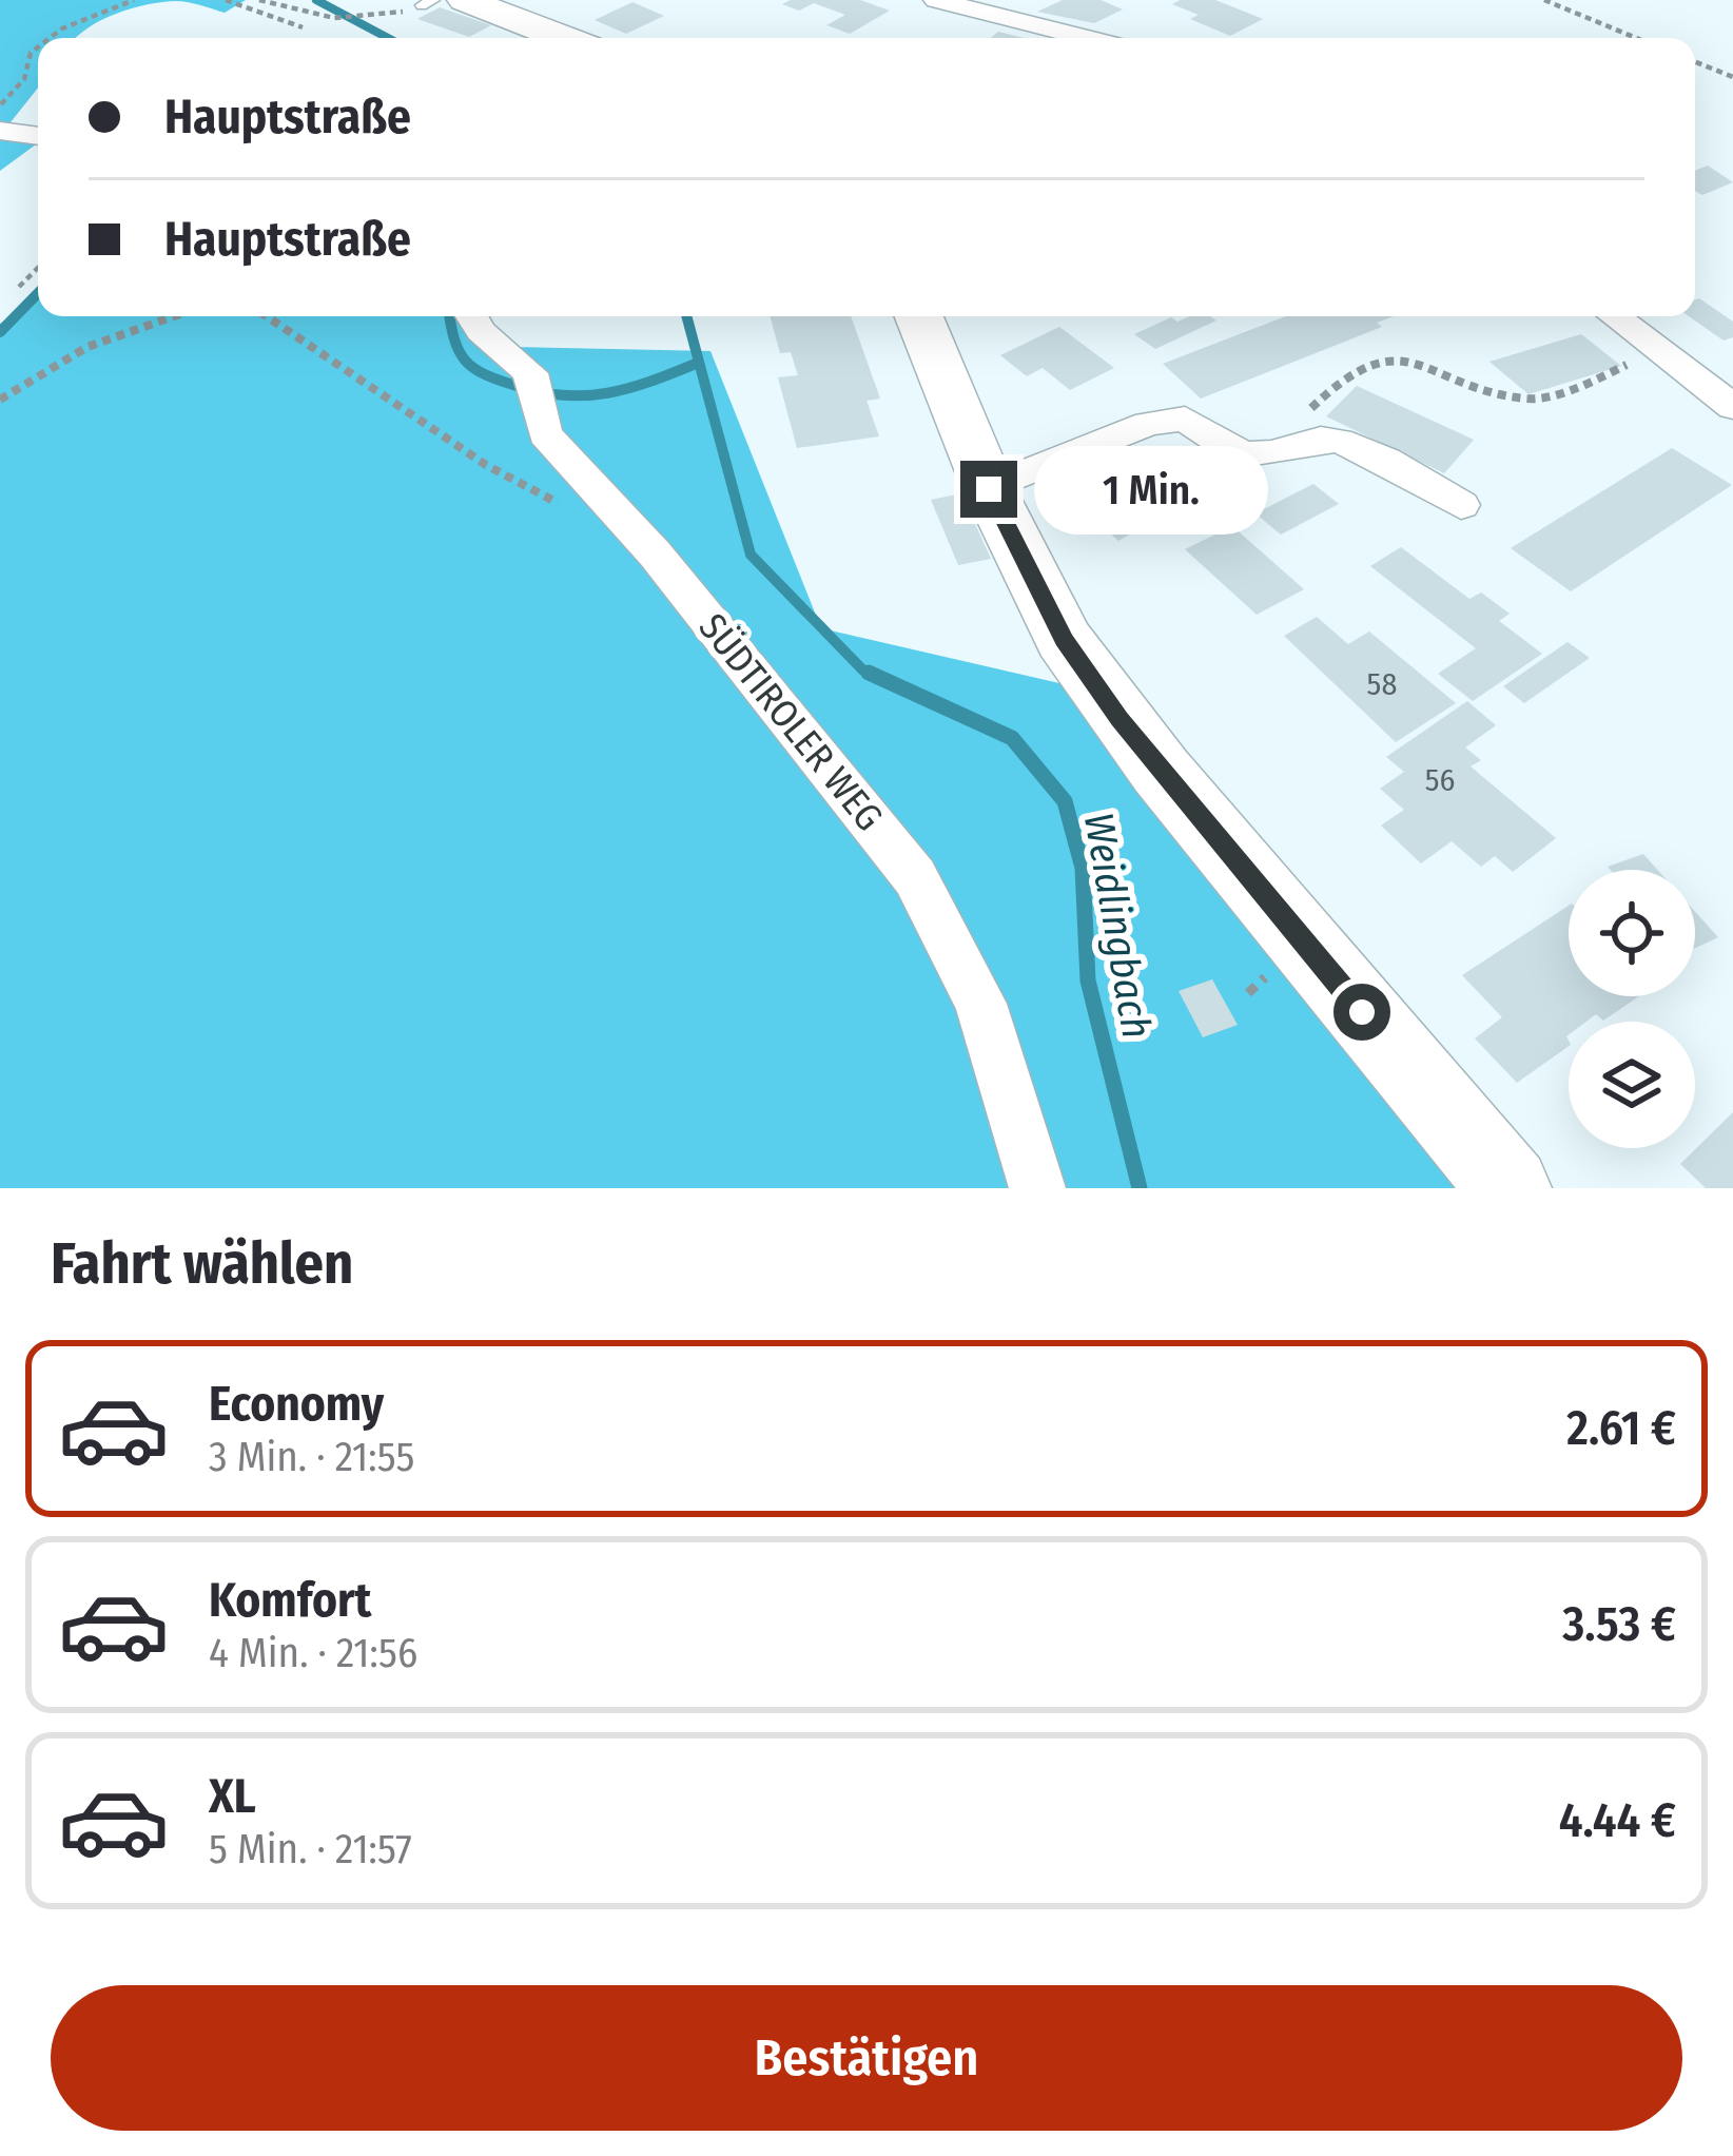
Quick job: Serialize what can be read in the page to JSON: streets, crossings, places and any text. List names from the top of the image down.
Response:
{
  "streets": {
    "street": ["SÜDTIROLER WEG"]
  },
  "water": ["Weidlingbach"],
  "house_numbers": ["58", "56"],
  "page": {
    "banner": ["Hauptstraße", "Hauptstraße"],
    "bubble": "1 Min.",
    "heading": "Fahrt wählen",
    "list": [
      {
        "name": "Economy",
        "note": "3 Min. · 21:55",
        "value": "2.61 €"
      },
      {
        "name": "Komfort",
        "note": "4 Min. · 21:56",
        "value": "3.53 €"
      },
      {
        "name": "XL",
        "note": "5 Min. · 21:57",
        "value": "4.44 €"
      }
    ],
    "buttons": "Bestätigen"
  }
}
